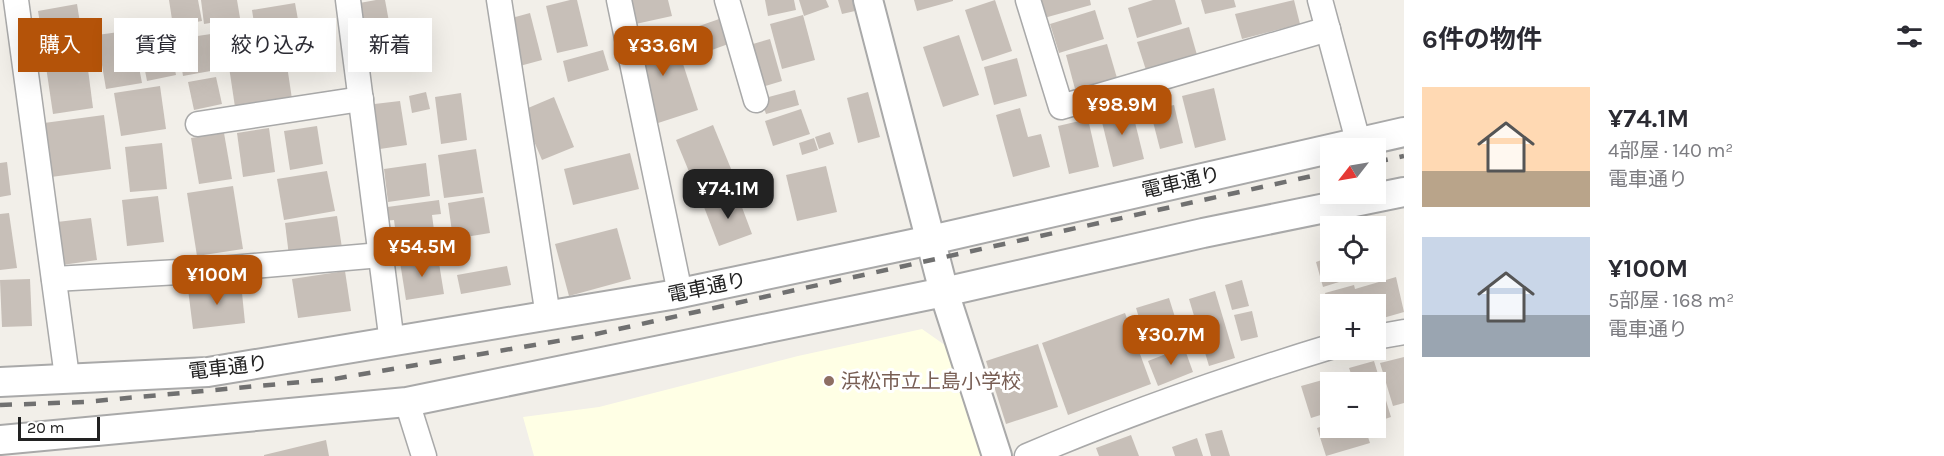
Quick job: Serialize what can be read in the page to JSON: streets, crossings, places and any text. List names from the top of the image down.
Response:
{
  "streets": {
    "street": ["電車通り"]
  },
  "places": ["浜松市立上島小学校"],
  "scale_bar": "20 m",
  "north": "bottom left",
  "page": {
    "heading": "6件の物件",
    "chip": [
      "購入",
      "賃貸",
      "絞り込み",
      "新着"
    ],
    "price": [
      "¥33.6M",
      "¥98.9M",
      "¥74.1M",
      "¥54.5M",
      "¥100M",
      "¥30.7M"
    ],
    "list": [
      {
        "name": "¥74.1M",
        "note": "4部屋 · 140 m² · 電車通り"
      },
      {
        "name": "¥100M",
        "note": "5部屋 · 168 m² · 電車通り"
      }
    ],
    "map_buttons": ["+", "−"],
    "scale": "20 m"
  }
}
